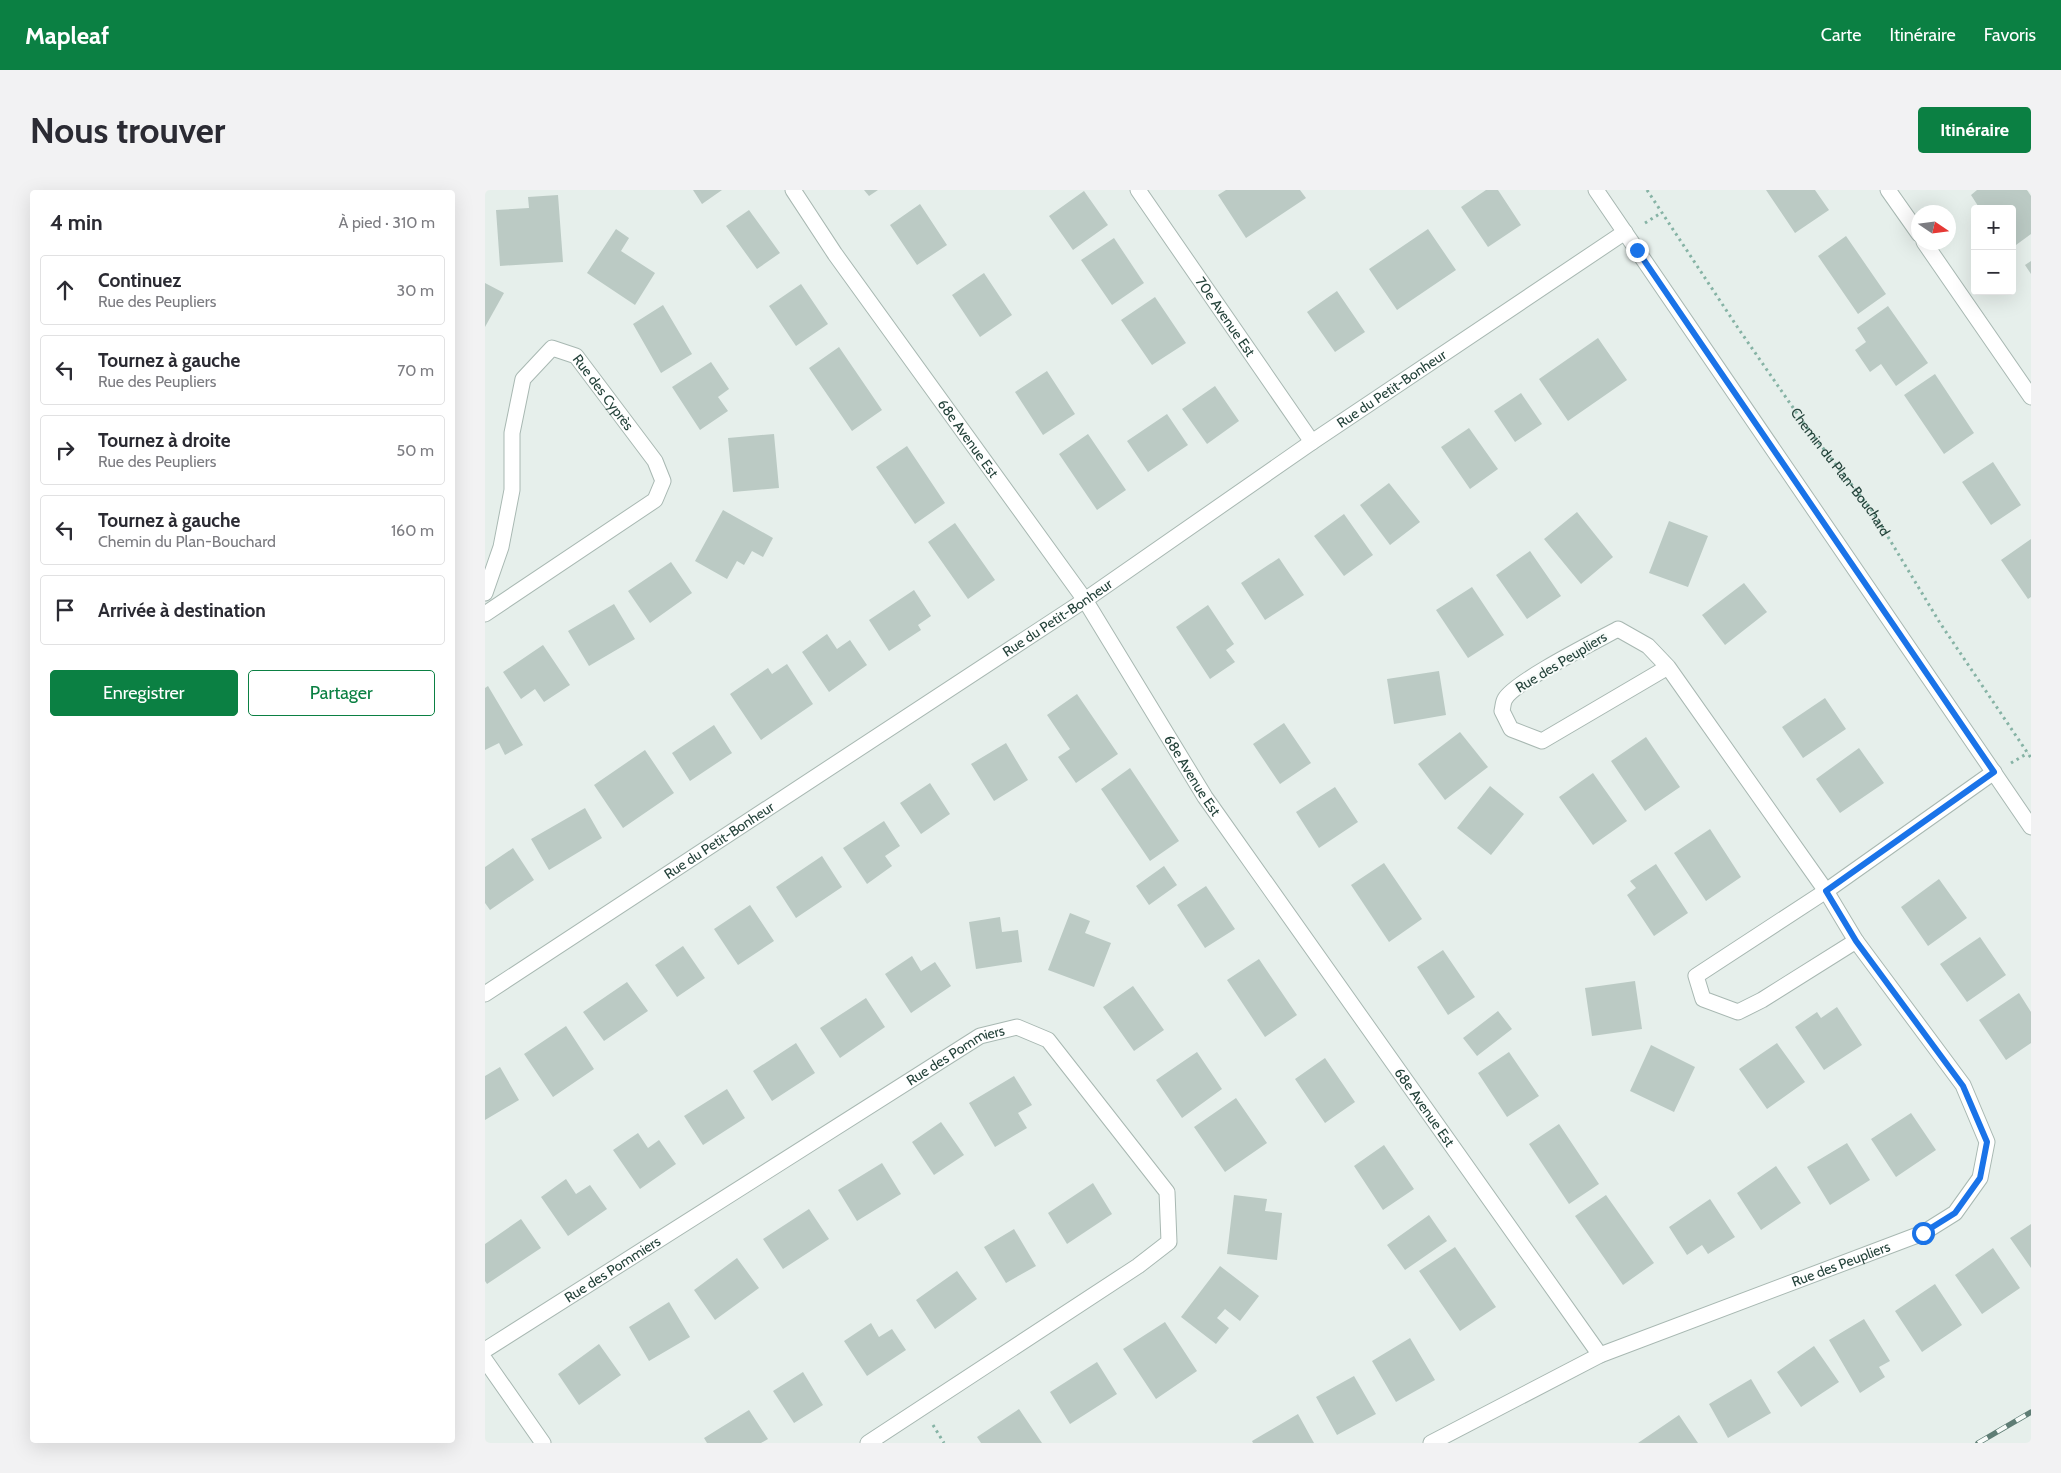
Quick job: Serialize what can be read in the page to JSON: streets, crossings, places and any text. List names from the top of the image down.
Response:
{
  "streets": {
    "street": [
      "70e Avenue Est",
      "Rue du Petit-Bonheur",
      "Rue des Cyprès",
      "68e Avenue Est",
      "Rue des Peupliers",
      "Rue des Pommiers"
    ],
    "path": ["Chemin du Plan-Bouchard"]
  },
  "crossings": [
    ["70e Avenue Est", "Rue du Petit-Bonheur"],
    ["Rue du Petit-Bonheur", "68e Avenue Est"],
    ["68e Avenue Est", "Rue des Peupliers"]
  ],
  "north": "right",
  "page": {
    "header": "Mapleaf",
    "nav": ["Carte", "Itinéraire", "Favoris"],
    "buttons": [
      "Itinéraire",
      ["Enregistrer", "Partager"]
    ],
    "title": "Nous trouver",
    "heading": ["4 min", "À pied · 310 m"],
    "map_buttons": ["+", "−"],
    "list": [
      ["Continuez", "Rue des Peupliers", "30 m"],
      ["Tournez à gauche", "Rue des Peupliers", "70 m"],
      ["Tournez à droite", "Rue des Peupliers", "50 m"],
      ["Tournez à gauche", "Chemin du Plan-Bouchard", "160 m"],
      "Arrivée à destination"
    ]
  }
}
